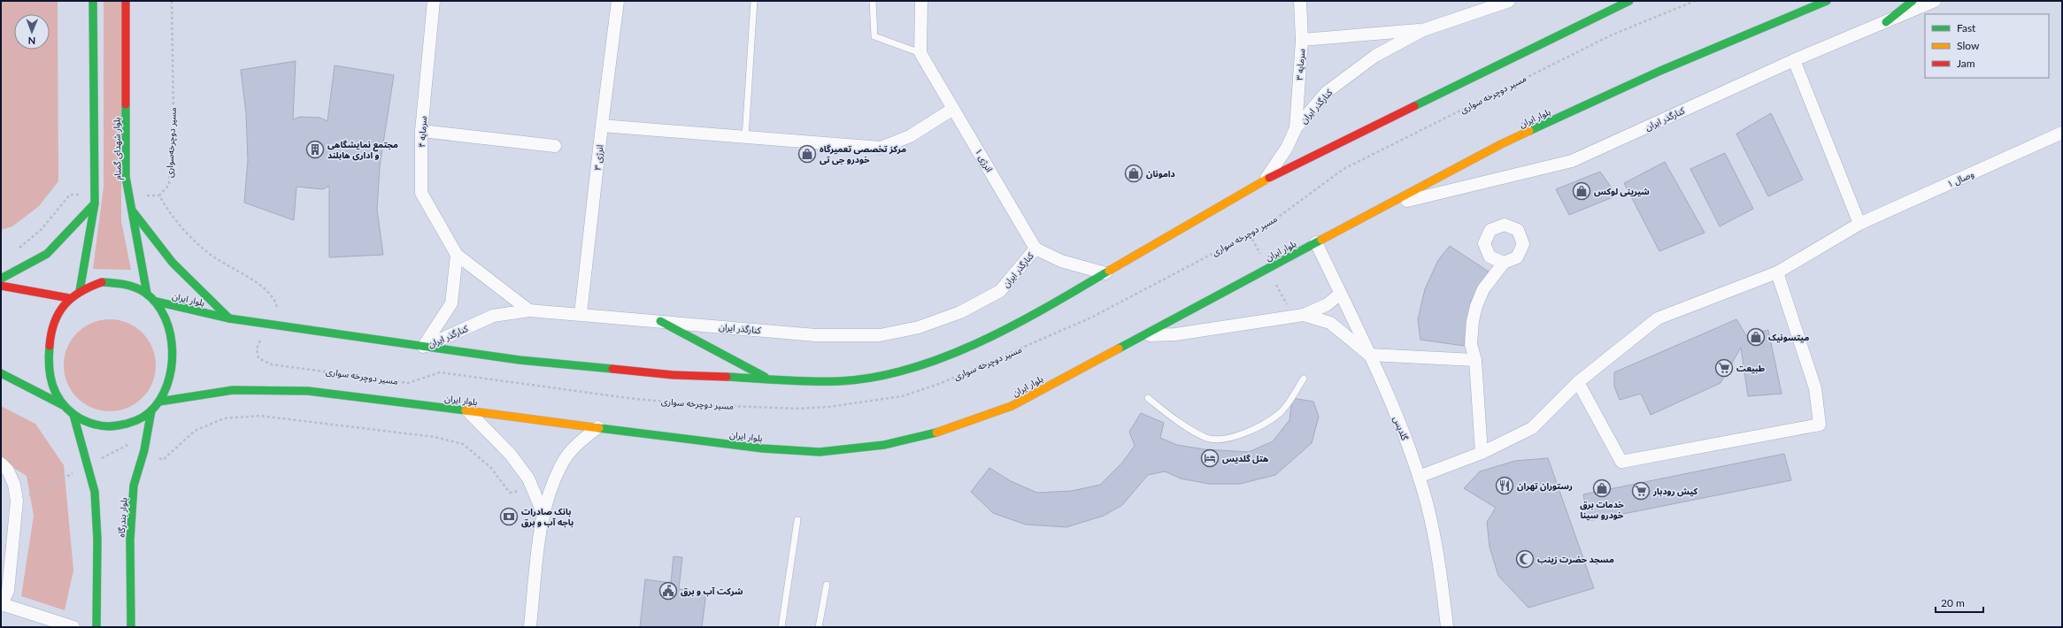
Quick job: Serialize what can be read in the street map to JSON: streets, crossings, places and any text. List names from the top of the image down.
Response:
{
  "streets": {
    "main road": ["بلوار ایران", "بلوار شهدای گمنام", "بلوار بندرگاه"],
    "street": [
      "سرمایه ۳",
      "کنارگذر ایران",
      "سرمایه ۴",
      "انرژی ۳",
      "انرژی ۱",
      "وصال ۱",
      "گلدیس"
    ],
    "path": ["مسیر دوچرخه سواری", "مسیر دوچرخه‌سواری"]
  },
  "crossings": [
    ["سرمایه ۳", "کنارگذر ایران"],
    ["مسیر دوچرخه سواری", "بلوار ایران"],
    ["مسیر دوچرخه سواری", "مسیر دوچرخه‌سواری"],
    ["کنارگذر ایران", "بلوار ایران"],
    ["کنارگذر ایران", "انرژی ۳"],
    ["کنارگذر ایران", "انرژی ۱"],
    ["بلوار ایران", "گلدیس"],
    ["وصال ۱", "گلدیس"]
  ],
  "places": {
    "building": ["مجتمع نمایشگاهی و اداری هابلند"],
    "shop": [
      "مرکز تخصصی تعمیرگاه خودرو جی تی",
      "دامونان",
      "شيرينی لوكس",
      "میتسونیک",
      "خدمات برق خودرو سینا"
    ],
    "supermarket": ["طبیعت", "کیش رودبار"],
    "hotel": ["هتل گلدیس"],
    "restaurant": ["رستوران تهران"],
    "bank": ["بانک صادرات باجه آب و برق"],
    "mosque": ["مسجد حضرت زینب"],
    "public building": ["شرکت آب و برق"]
  },
  "legend": ["Fast", "Slow", "Jam"],
  "scale_bar": "20 m",
  "north": "bottom"
}
